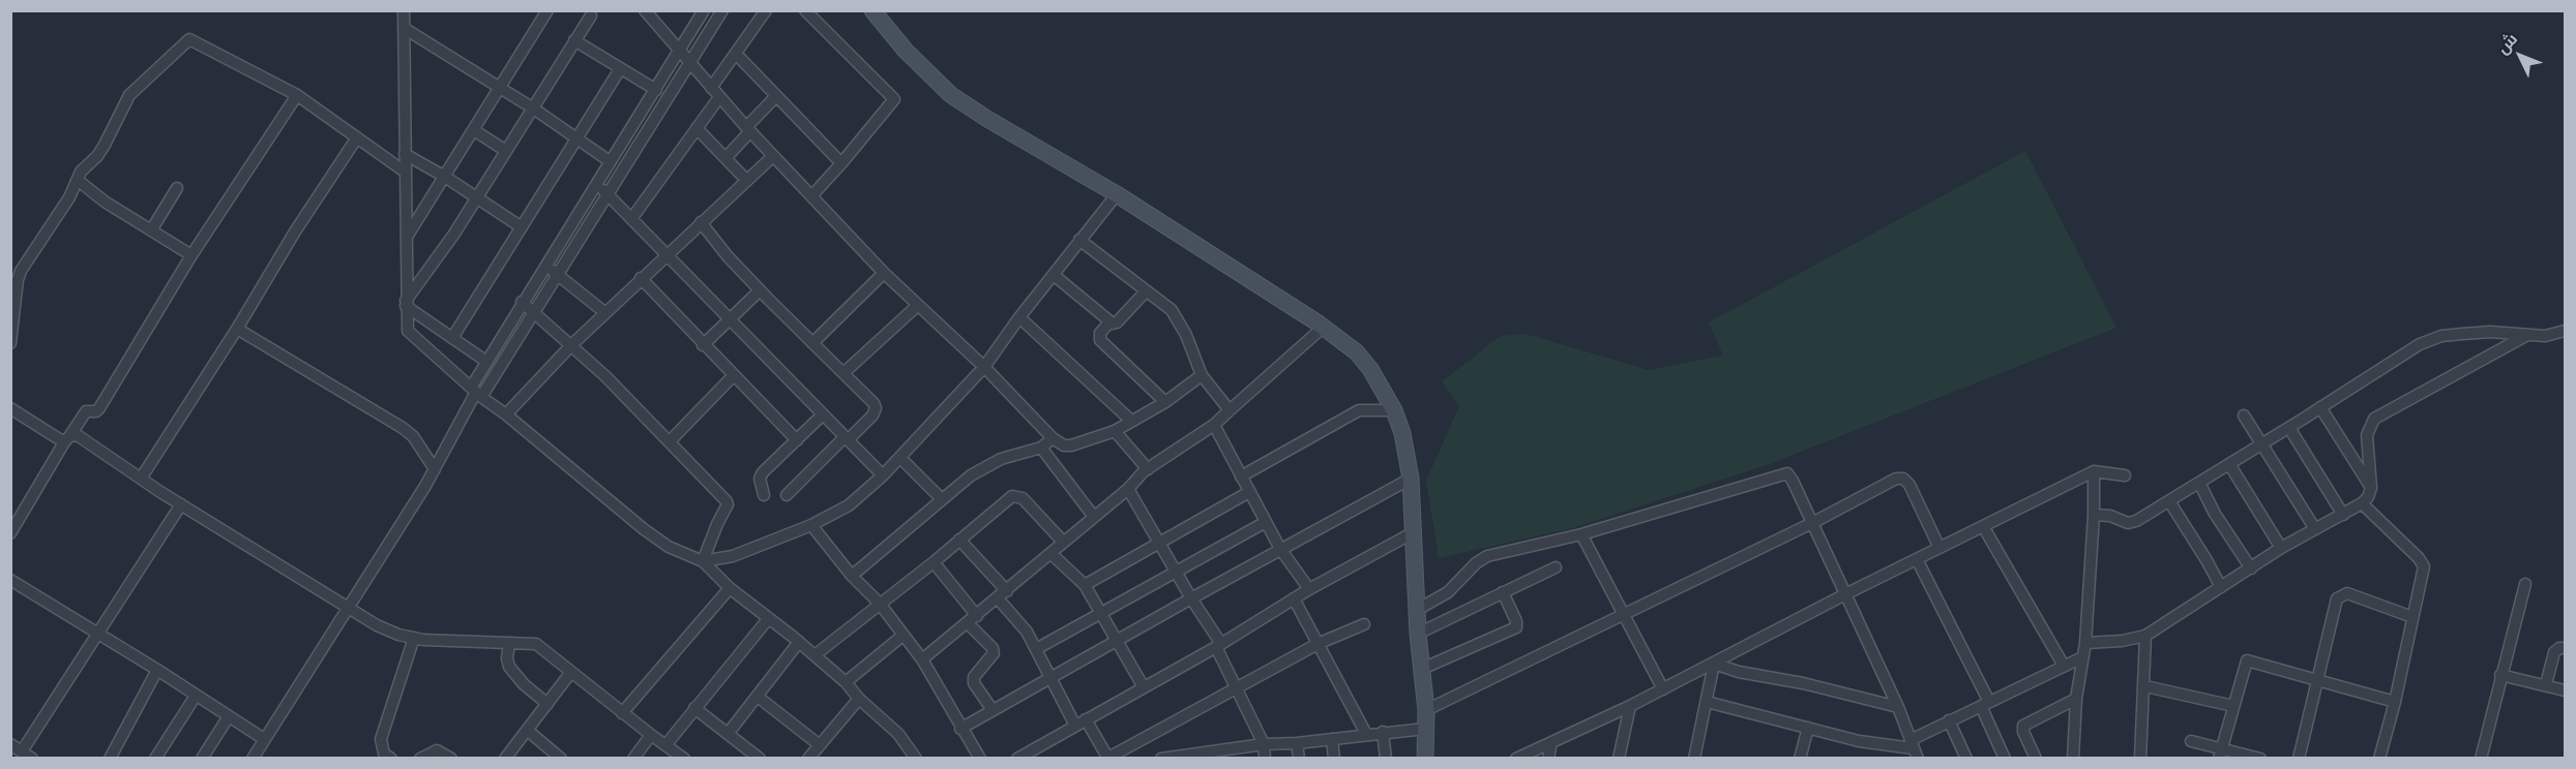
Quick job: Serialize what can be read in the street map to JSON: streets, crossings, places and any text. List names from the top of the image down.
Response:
{
  "north": "top left"
}
